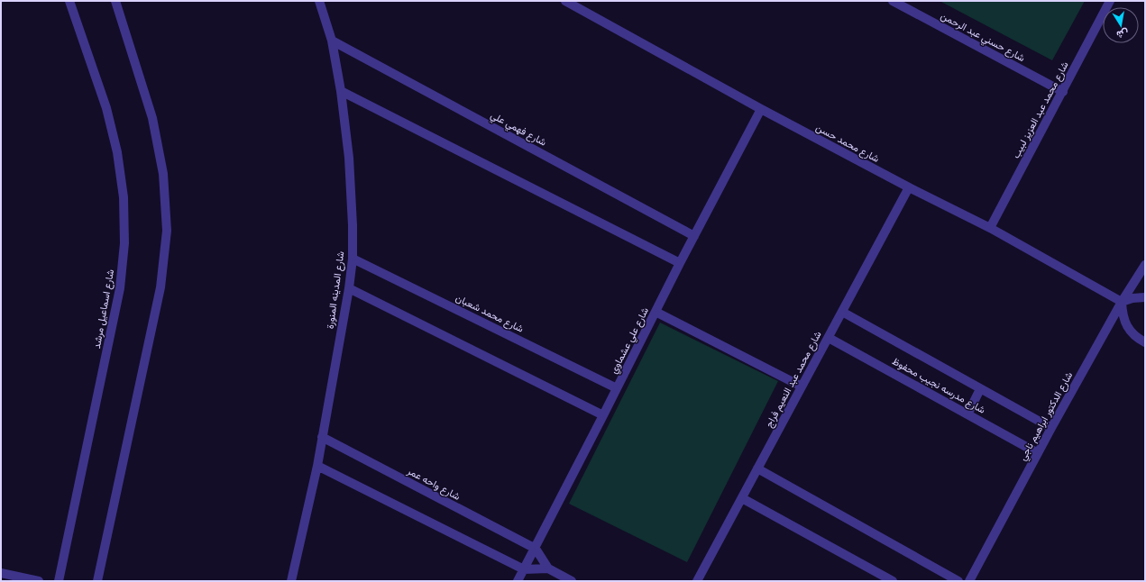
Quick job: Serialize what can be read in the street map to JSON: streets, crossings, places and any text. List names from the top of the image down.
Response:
{
  "streets": {
    "street": [
      "شارع حسني عبد الرحمن",
      "شارع محمد عبد العزيز لبيب",
      "شارع فهمي علي",
      "شارع محمد حسن",
      "شارع المدينه المنورة",
      "شارع اسماعيل مرشد",
      "شارع محمد شعبان",
      "شارع علي عشماوي",
      "شارع محمد عبد النعيم فراج",
      "شارع مدرسه نجيب محفوظ",
      "شارع الدكتور ابراهيم ناجي",
      "شارع واحه عمر"
    ]
  },
  "crossings": [
    ["شارع حسني عبد الرحمن", "شارع محمد عبد العزيز لبيب"],
    ["شارع محمد عبد العزيز لبيب", "شارع محمد حسن"],
    ["شارع فهمي علي", "شارع المدينه المنورة"],
    ["شارع فهمي علي", "شارع علي عشماوي"],
    ["شارع محمد حسن", "شارع علي عشماوي"],
    ["شارع محمد حسن", "شارع محمد عبد النعيم فراج"],
    ["شارع محمد حسن", "شارع الدكتور ابراهيم ناجي"],
    ["شارع المدينه المنورة", "شارع محمد شعبان"],
    ["شارع المدينه المنورة", "شارع واحه عمر"],
    ["شارع محمد شعبان", "شارع علي عشماوي"],
    ["شارع علي عشماوي", "شارع واحه عمر"],
    ["شارع محمد عبد النعيم فراج", "شارع مدرسه نجيب محفوظ"],
    ["شارع مدرسه نجيب محفوظ", "شارع الدكتور ابراهيم ناجي"]
  ],
  "north": "bottom"
}
